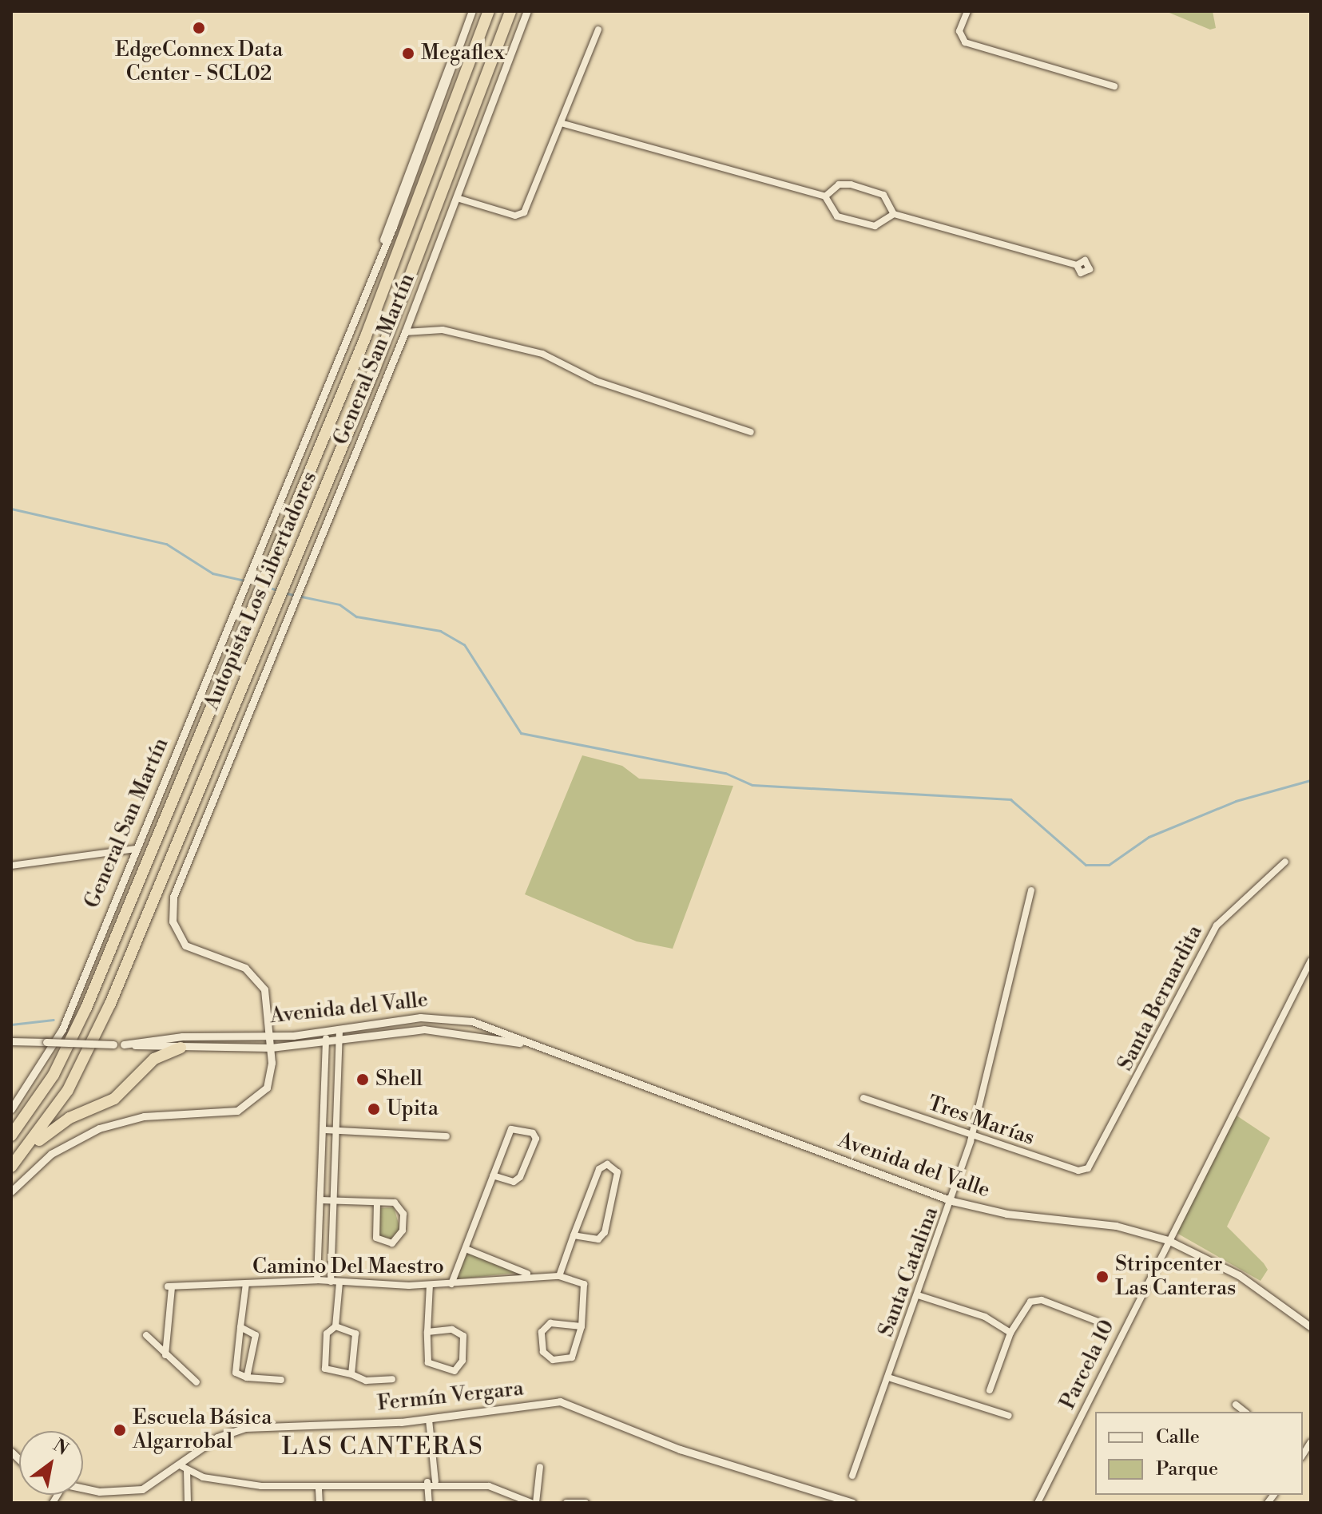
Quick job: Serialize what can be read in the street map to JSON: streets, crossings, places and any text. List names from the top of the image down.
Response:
{
  "streets": {
    "highway": ["Autopista Los Libertadores"],
    "street": [
      "General San Martín",
      "Santa Bernardita",
      "Avenida del Valle",
      "Tres Marías",
      "Camino Del Maestro",
      "Santa Catalina",
      "Parcela 10",
      "Fermín Vergara"
    ]
  },
  "crossings": [
    ["General San Martín", "Avenida del Valle"],
    ["Santa Bernardita", "Tres Marías"],
    ["Avenida del Valle", "Santa Catalina"],
    ["Avenida del Valle", "Parcela 10"],
    ["Tres Marías", "Santa Catalina"]
  ],
  "districts": ["LAS CANTERAS"],
  "places": [
    "EdgeConnex Data Center - SCL02",
    "Megaflex",
    "Shell",
    "Upita",
    "Stripcenter Las Canteras",
    "Escuela Básica Algarrobal"
  ],
  "legend": ["Calle", "Parque"],
  "north": "top right"
}
